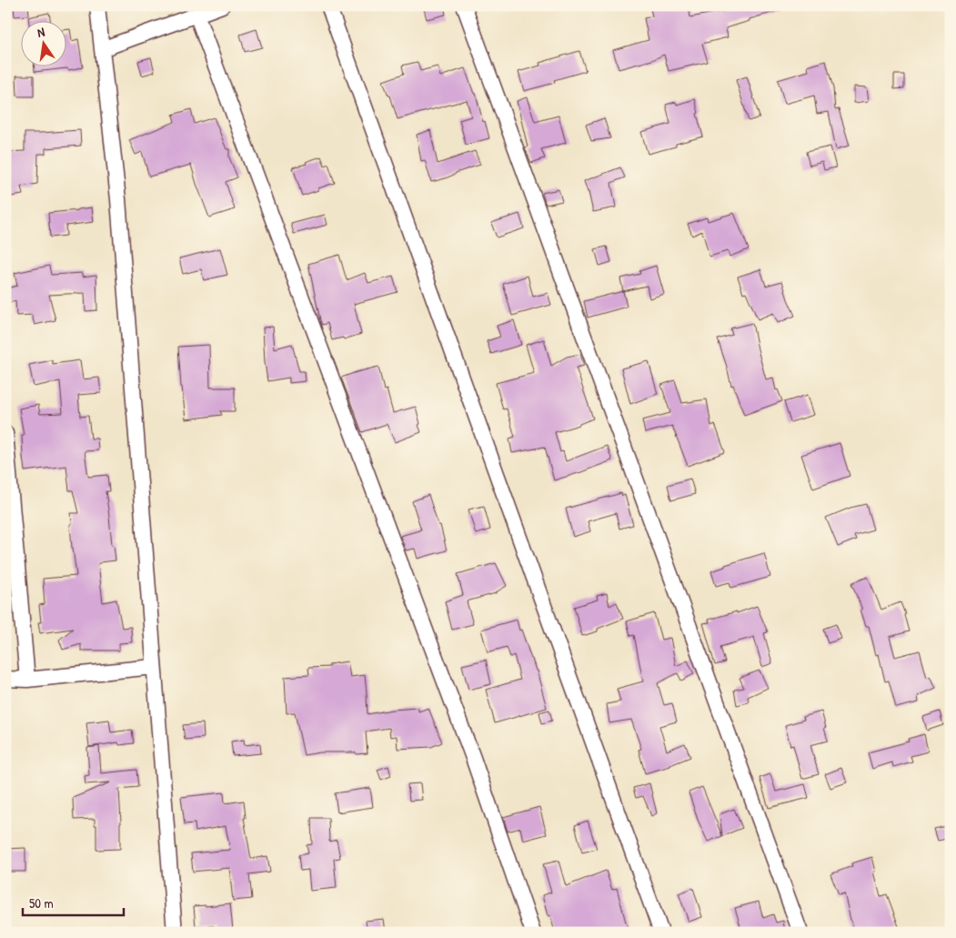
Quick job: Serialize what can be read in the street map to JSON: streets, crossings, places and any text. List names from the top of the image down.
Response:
{
  "scale_bar": "50 m",
  "north": "top"
}
